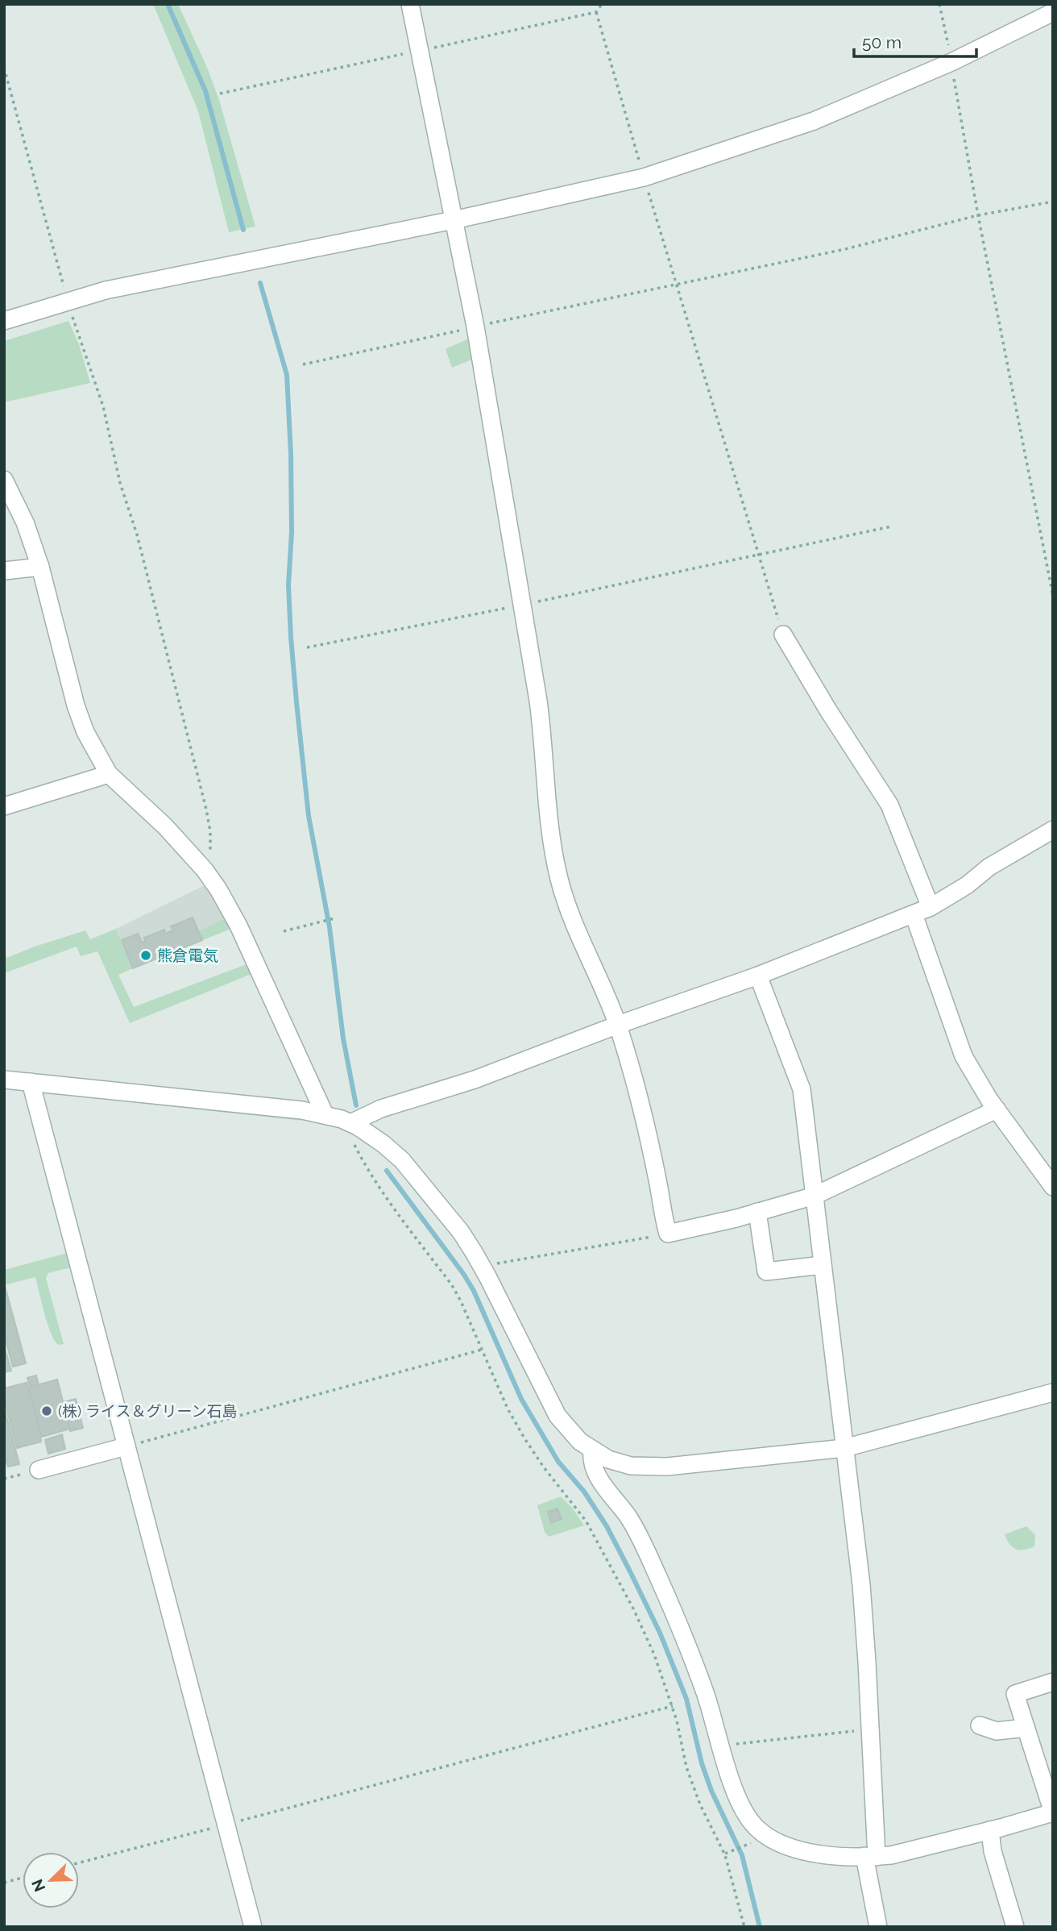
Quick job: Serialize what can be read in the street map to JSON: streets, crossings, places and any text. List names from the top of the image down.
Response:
{
  "places": ["熊倉電気", "(株) ライス＆グリーン石島"],
  "scale_bar": "50 m",
  "north": "bottom left"
}
